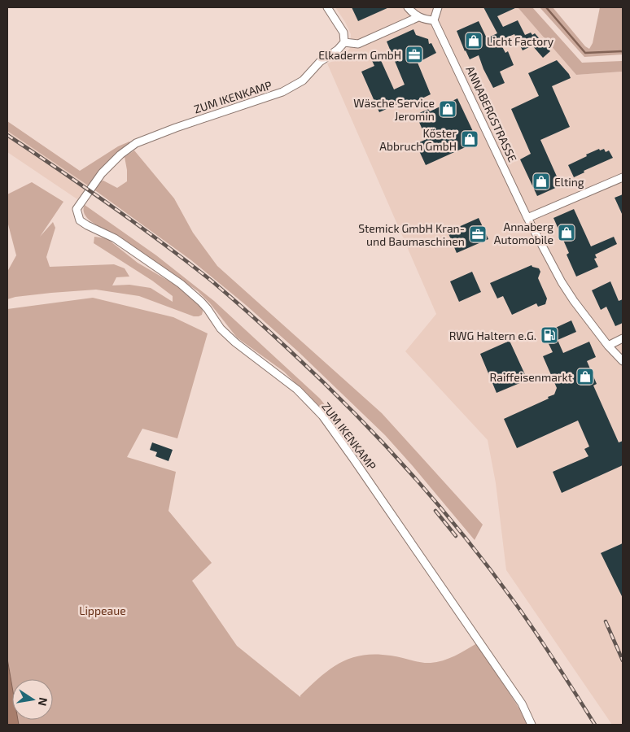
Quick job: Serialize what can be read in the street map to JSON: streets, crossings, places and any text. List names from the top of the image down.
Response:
{
  "streets": {
    "street": ["ZUM IKENKAMP", "ANNABERGSTRASSE"]
  },
  "parks": ["Lippeaue"],
  "places": {
    "shop": [
      "Licht Factory",
      "Wäsche Service Jeromin",
      "Köster Abbruch GmbH",
      "Elting",
      "Annaberg Automobile",
      "Raiffeisenmarkt"
    ],
    "office": ["Elkaderm GmbH", "Stemick GmbH Kran- und Baumaschinen"],
    "fuel station": ["RWG Haltern e.G."]
  },
  "north": "right"
}
